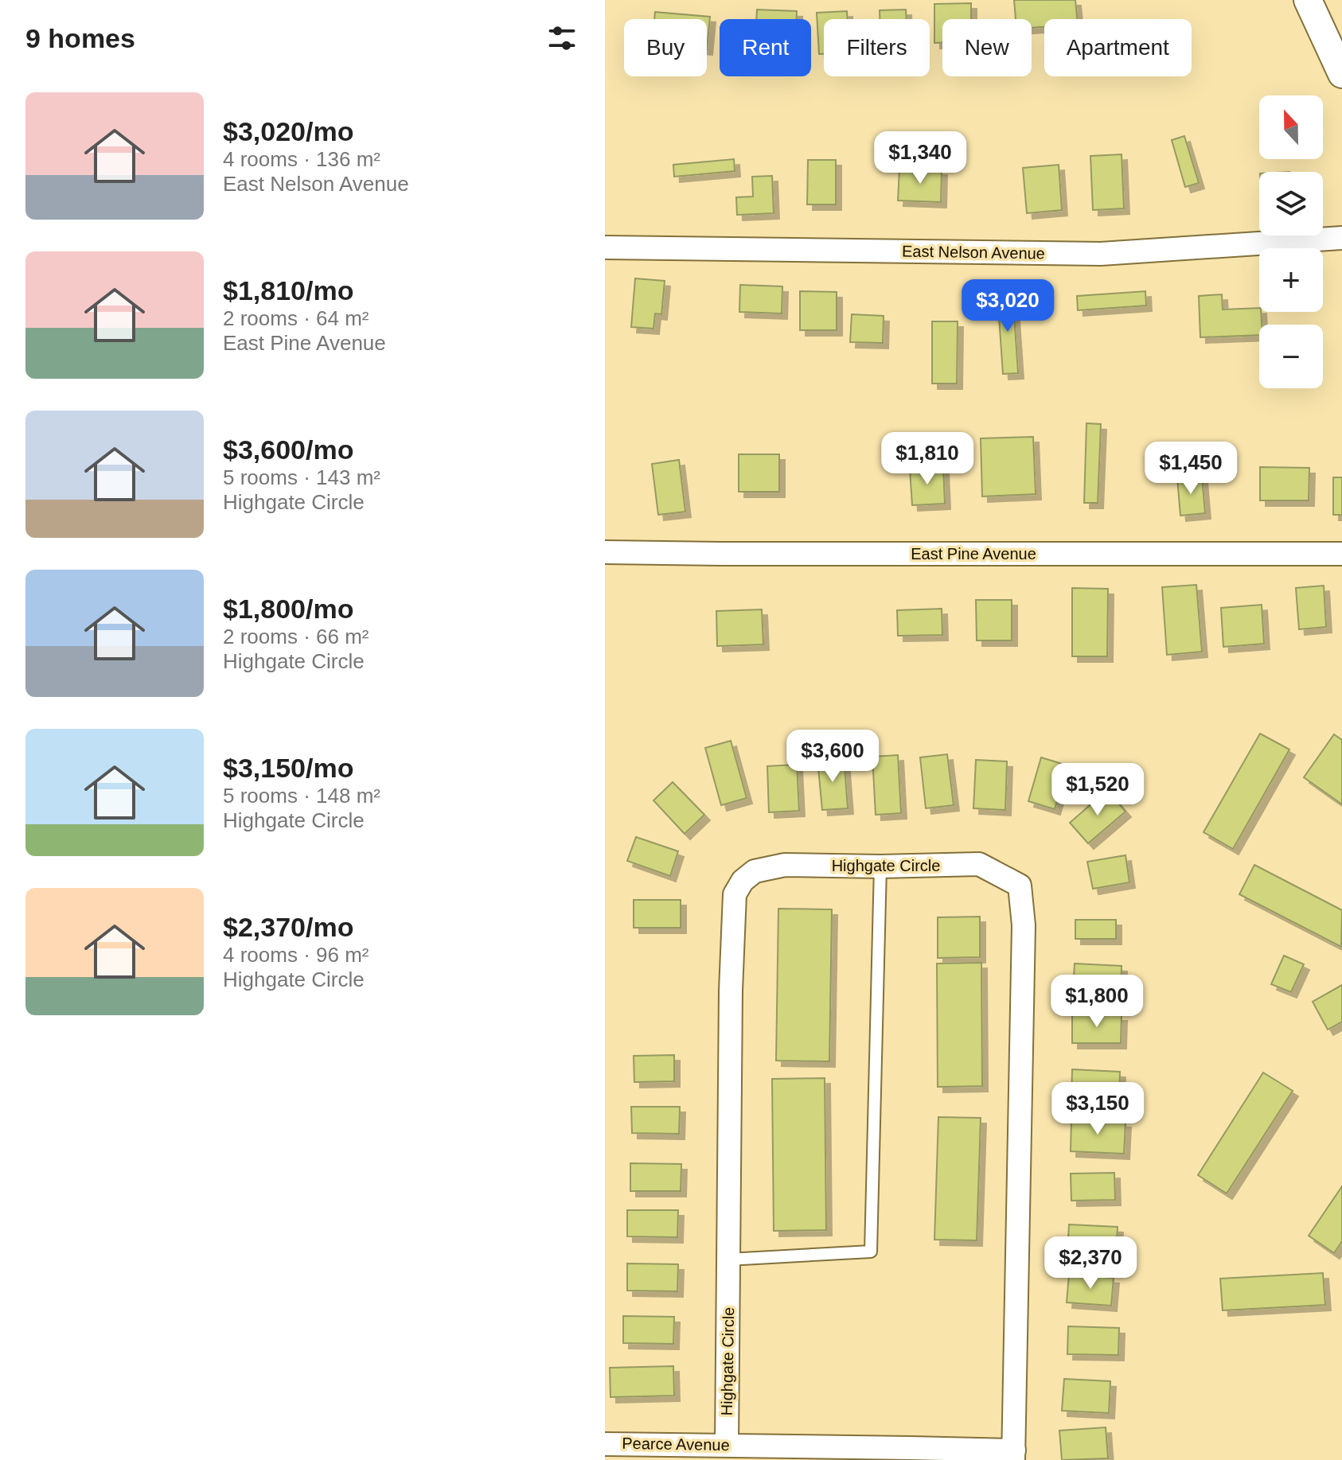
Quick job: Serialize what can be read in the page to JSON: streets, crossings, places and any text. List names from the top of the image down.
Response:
{
  "streets": {
    "street": [
      "East Nelson Avenue",
      "East Pine Avenue",
      "Highgate Circle",
      "Pearce Avenue"
    ]
  },
  "crossings": [
    ["Highgate Circle", "Pearce Avenue"]
  ],
  "north": "top",
  "page": {
    "heading": "9 homes",
    "chip": [
      "Buy",
      "Rent",
      "Filters",
      "New",
      "Apartment"
    ],
    "list": [
      {
        "name": "$3,020/mo",
        "note": "4 rooms · 136 m² · East Nelson Avenue"
      },
      {
        "name": "$1,810/mo",
        "note": "2 rooms · 64 m² · East Pine Avenue"
      },
      {
        "name": "$3,600/mo",
        "note": "5 rooms · 143 m² · Highgate Circle"
      },
      {
        "name": "$1,800/mo",
        "note": "2 rooms · 66 m² · Highgate Circle"
      },
      {
        "name": "$3,150/mo",
        "note": "5 rooms · 148 m² · Highgate Circle"
      },
      {
        "name": "$2,370/mo",
        "note": "4 rooms · 96 m² · Highgate Circle"
      }
    ],
    "map_buttons": ["+", "−"],
    "price": [
      "$1,340",
      "$3,020",
      "$1,810",
      "$1,450",
      "$3,600",
      "$1,520",
      "$1,800",
      "$3,150",
      "$2,370"
    ]
  }
}
